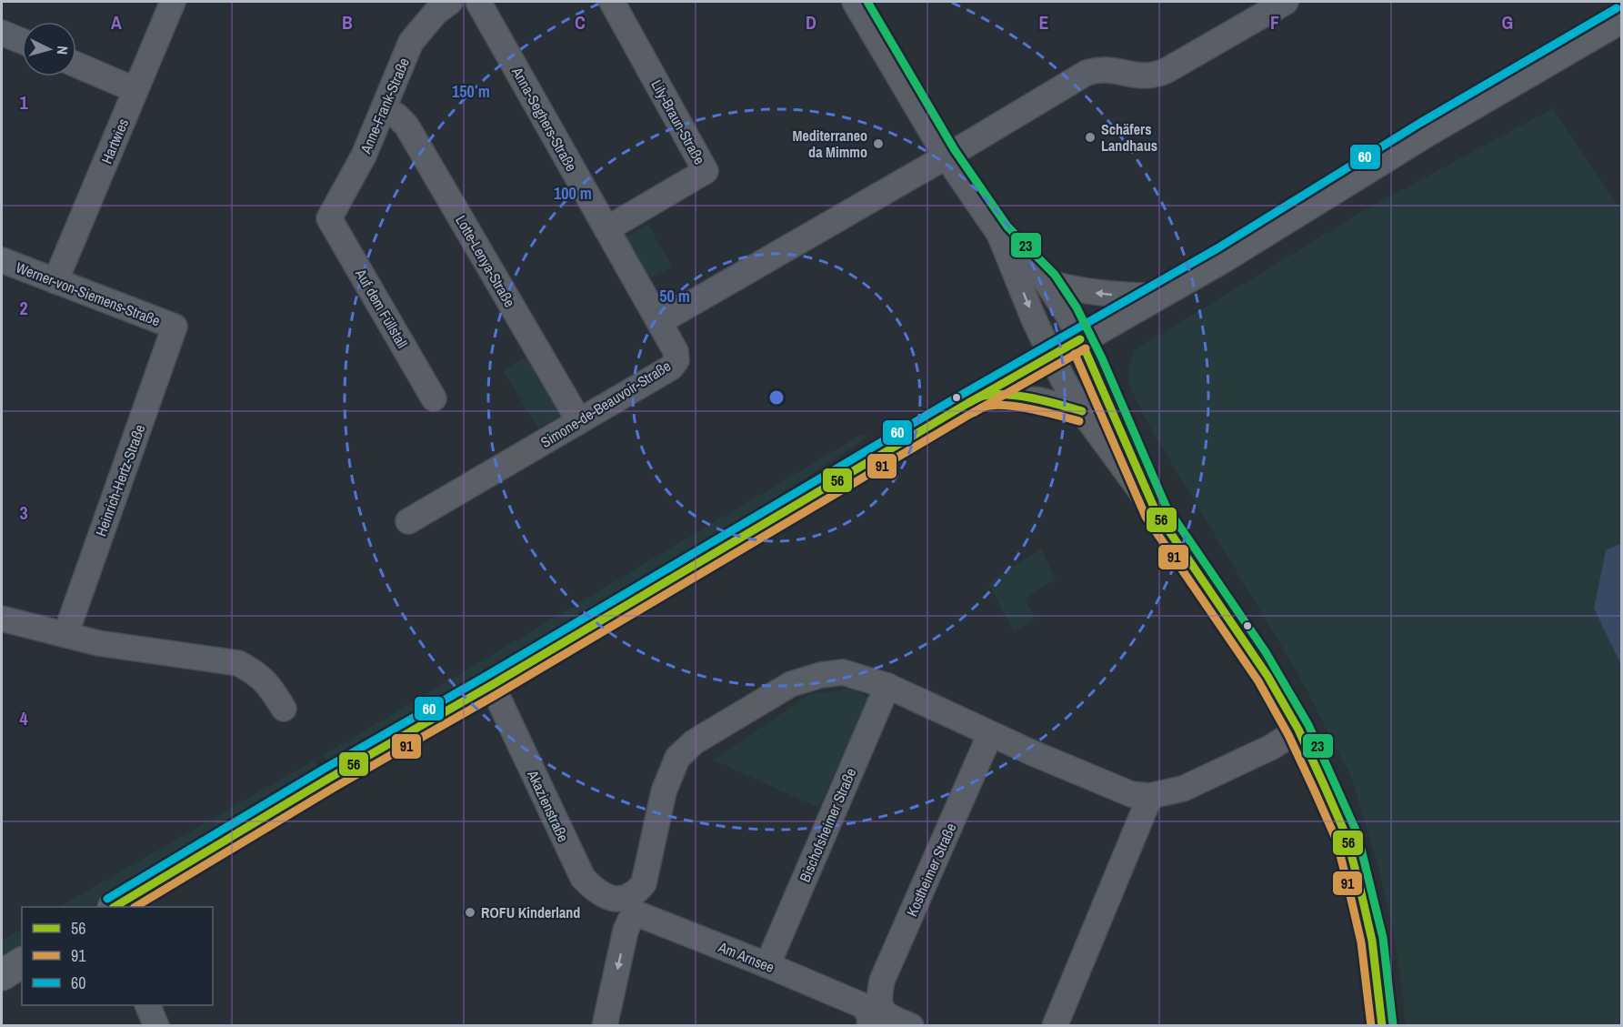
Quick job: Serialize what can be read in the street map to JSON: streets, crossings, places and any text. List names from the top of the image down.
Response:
{
  "streets": {
    "street": [
      "Anne-Frank-Straße",
      "Anna-Seghers-Straße",
      "Lily-Braun-Straße",
      "Hartwies",
      "Lotte-Lenya-Straße",
      "Werner-von-Siemens-Straße",
      "Auf dem Füllstall",
      "Simone-de-Beauvoir-Straße",
      "Heinrich-Hertz-Straße",
      "Akazienstraße",
      "Bischofsheimer Straße",
      "Kostheimer Straße",
      "Am Arnsee"
    ]
  },
  "crossings": [
    ["Anne-Frank-Straße", "Lotte-Lenya-Straße"],
    ["Anne-Frank-Straße", "Auf dem Füllstall"],
    ["Anna-Seghers-Straße", "Lily-Braun-Straße"],
    ["Anna-Seghers-Straße", "Simone-de-Beauvoir-Straße"],
    ["Hartwies", "Werner-von-Siemens-Straße"],
    ["Lotte-Lenya-Straße", "Simone-de-Beauvoir-Straße"],
    ["Werner-von-Siemens-Straße", "Heinrich-Hertz-Straße"],
    ["Akazienstraße", "Am Arnsee"],
    ["Bischofsheimer Straße", "Am Arnsee"],
    ["Kostheimer Straße", "Am Arnsee"]
  ],
  "places": ["Schäfers Landhaus", "Mediterraneo da Mimmo", "ROFU Kinderland"],
  "lines": [
    "transit line 23",
    "transit line 60",
    "transit line 56",
    "transit line 91"
  ],
  "legend": ["56", "91", "60"],
  "north": "right",
  "grid": {
    "columns": [
      "A",
      "B",
      "C",
      "D",
      "E",
      "F",
      "G"
    ],
    "rows": [
      "1",
      "2",
      "3",
      "4"
    ]
  },
  "rings": ["150 m", "100 m", "50 m"]
}
